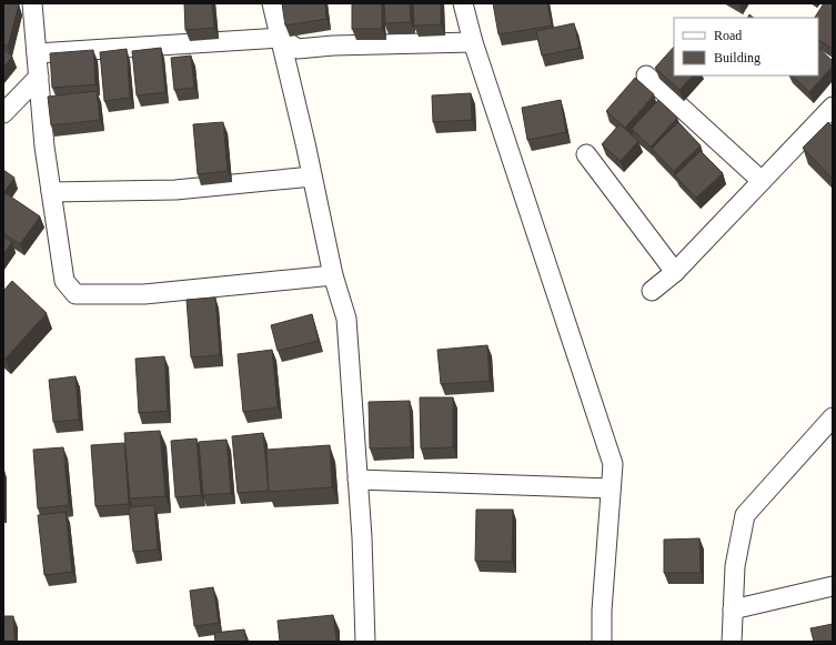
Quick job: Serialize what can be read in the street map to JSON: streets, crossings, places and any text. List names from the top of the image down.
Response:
{
  "legend": ["Road", "Building"]
}
